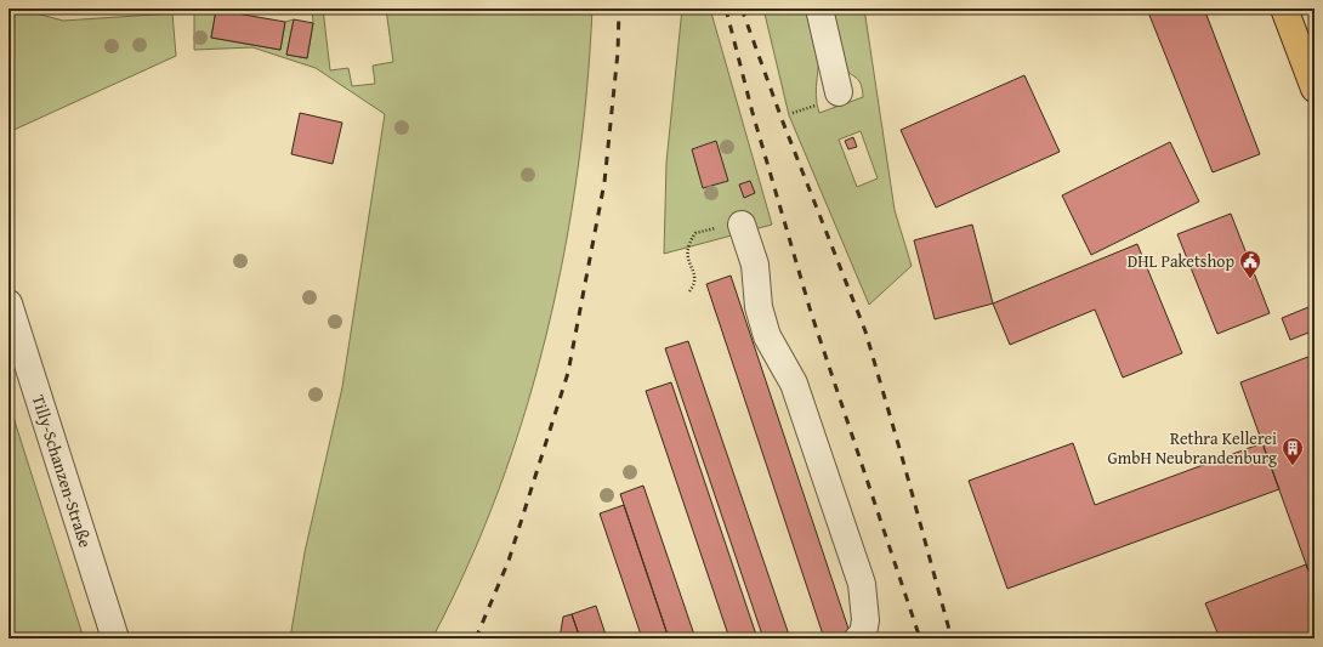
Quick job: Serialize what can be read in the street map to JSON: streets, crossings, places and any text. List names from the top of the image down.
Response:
{
  "streets": {
    "street": ["Tilly-Schanzen-Straße"]
  },
  "places": {
    "public building": ["DHL Paketshop"],
    "building": ["Rethra Kellerei GmbH Neubrandenburg"]
  }
}
